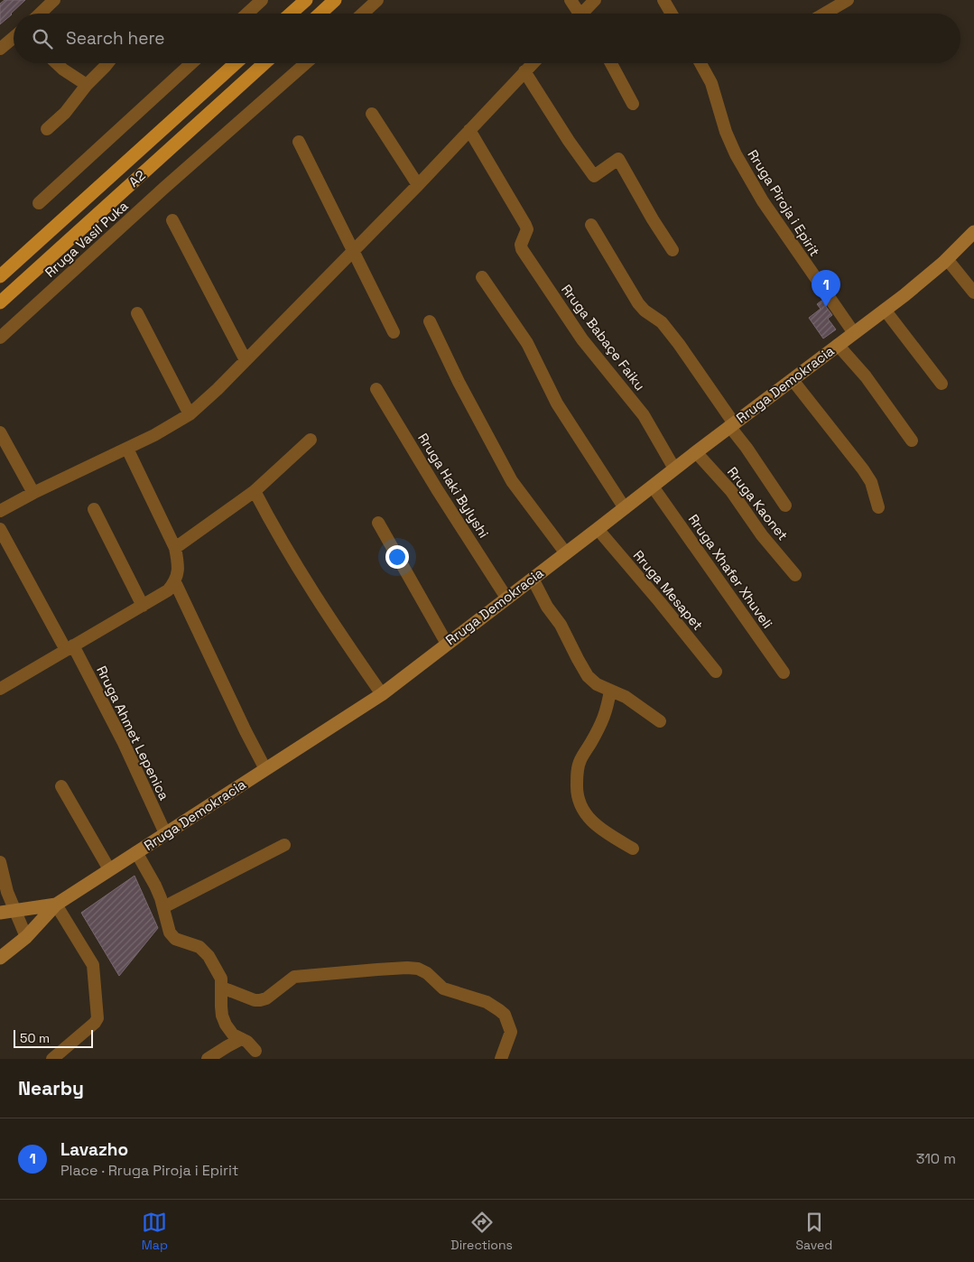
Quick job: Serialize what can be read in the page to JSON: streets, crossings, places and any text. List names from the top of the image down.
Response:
{
  "streets": {
    "main road": ["A2", "Rruga Demokracia"],
    "street": [
      "Rruga Piroja i Epirit",
      "Rruga Vasil Puka",
      "Rruga Babaçe Faiku",
      "Rruga Haki Bylyshi",
      "Rruga Kaonet",
      "Rruga Xhafer Xhuveli",
      "Rruga Mesapet",
      "Rruga Ahmet Lepenica"
    ]
  },
  "crossings": [
    ["Rruga Piroja i Epirit", "Rruga Demokracia"],
    ["Rruga Babaçe Faiku", "Rruga Demokracia"],
    ["Rruga Demokracia", "Rruga Haki Bylyshi"],
    ["Rruga Demokracia", "Rruga Kaonet"],
    ["Rruga Demokracia", "Rruga Xhafer Xhuveli"],
    ["Rruga Demokracia", "Rruga Mesapet"],
    ["Rruga Demokracia", "Rruga Ahmet Lepenica"]
  ],
  "scale_bar": "50 m",
  "page": {
    "search": "Search here",
    "pins": "1",
    "scale": "50 m",
    "heading": "Nearby",
    "list": [
      {
        "mark": "1",
        "name": "Lavazho",
        "note": "Place · Rruga Piroja i Epirit",
        "value": "310 m"
      }
    ],
    "nav": ["Map", "Directions", "Saved"]
  }
}
